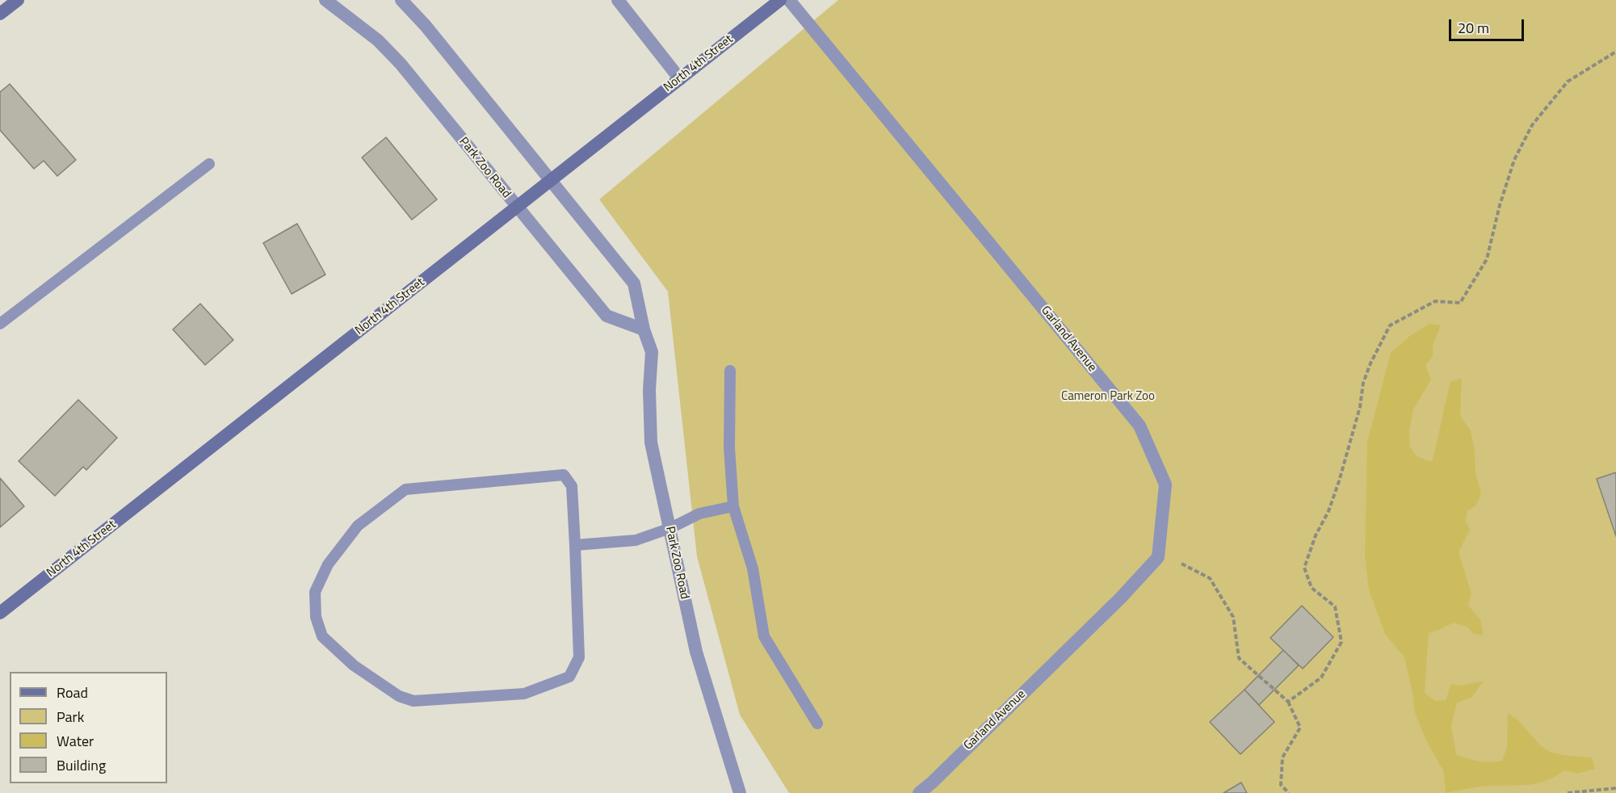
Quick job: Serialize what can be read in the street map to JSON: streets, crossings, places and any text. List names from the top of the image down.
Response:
{
  "streets": {
    "main road": ["North 4th Street"],
    "street": ["Park Zoo Road", "Garland Avenue"]
  },
  "crossings": [
    ["North 4th Street", "Park Zoo Road"]
  ],
  "parks": ["Cameron Park Zoo"],
  "legend": [
    "Road",
    "Park",
    "Water",
    "Building"
  ],
  "scale_bar": "20 m"
}
